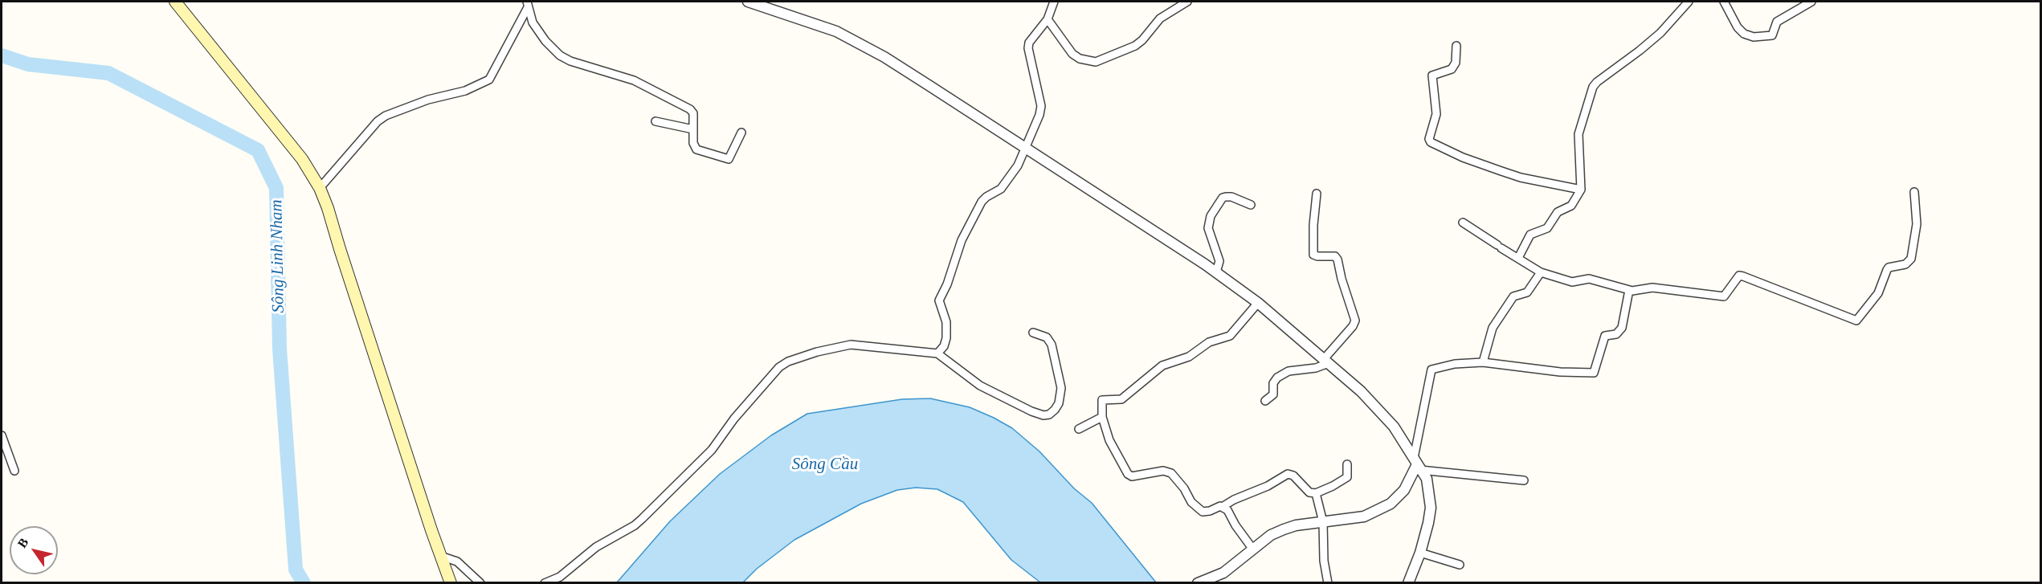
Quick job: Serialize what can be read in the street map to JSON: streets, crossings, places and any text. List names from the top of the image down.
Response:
{
  "water": ["Sông Linh Nham", "Sông Cầu"],
  "north": "top left"
}
